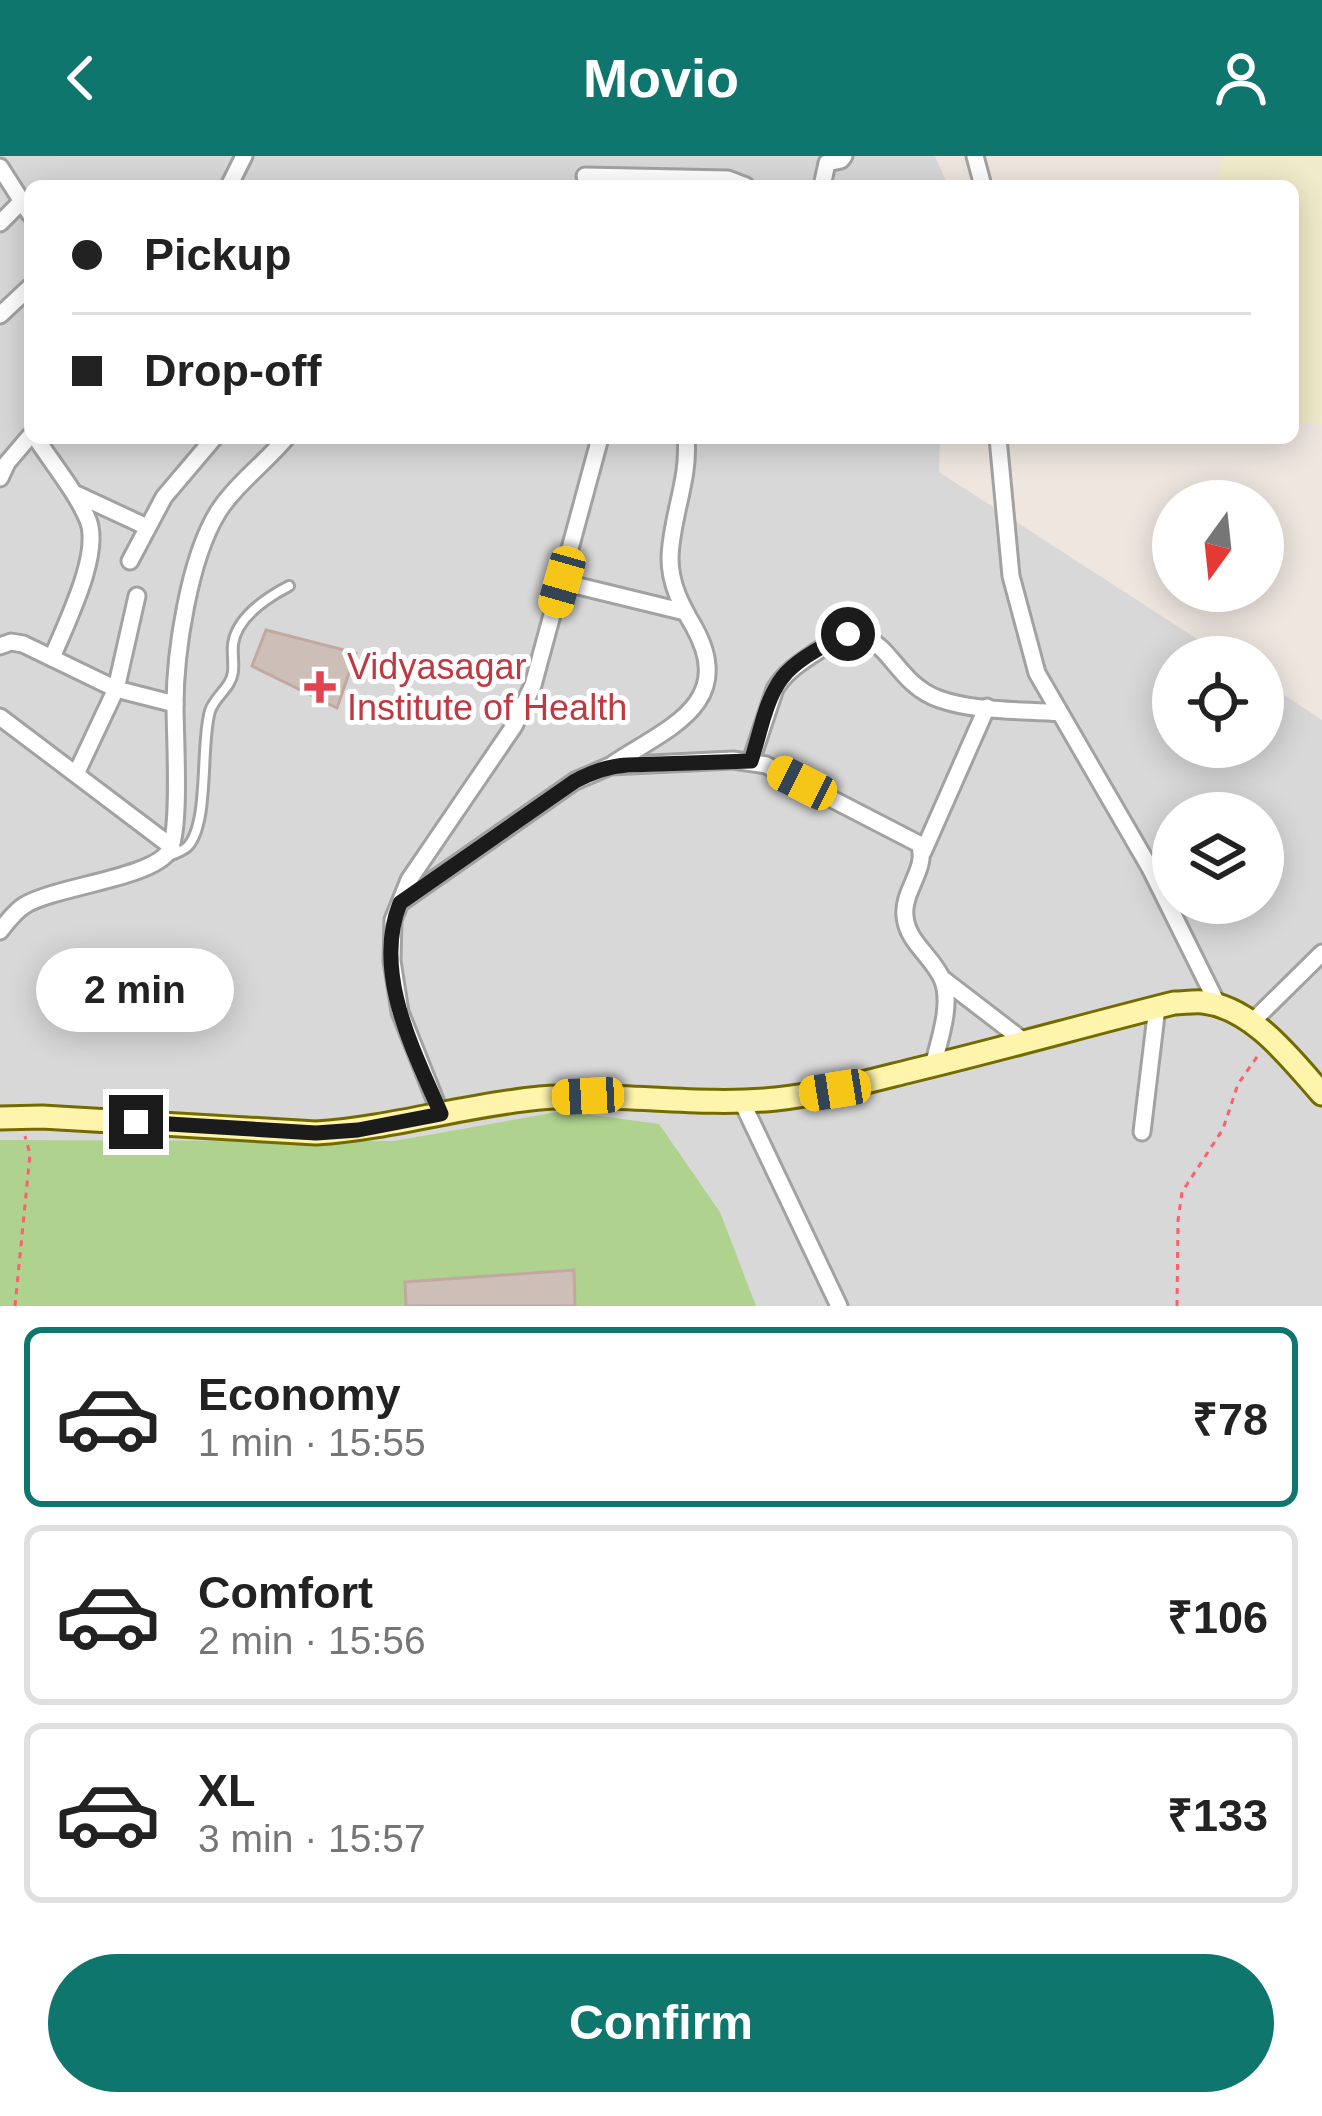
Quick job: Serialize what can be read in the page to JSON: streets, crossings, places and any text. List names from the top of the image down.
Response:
{
  "places": {
    "health": ["Vidyasagar Institute of Health"]
  },
  "north": "bottom",
  "page": {
    "header": "Movio",
    "banner": ["Pickup", "Drop-off"],
    "bubble": "2 min",
    "list": [
      {
        "name": "Economy",
        "note": "1 min · 15:55",
        "value": "₹78"
      },
      {
        "name": "Comfort",
        "note": "2 min · 15:56",
        "value": "₹106"
      },
      {
        "name": "XL",
        "note": "3 min · 15:57",
        "value": "₹133"
      }
    ],
    "buttons": "Confirm"
  }
}
